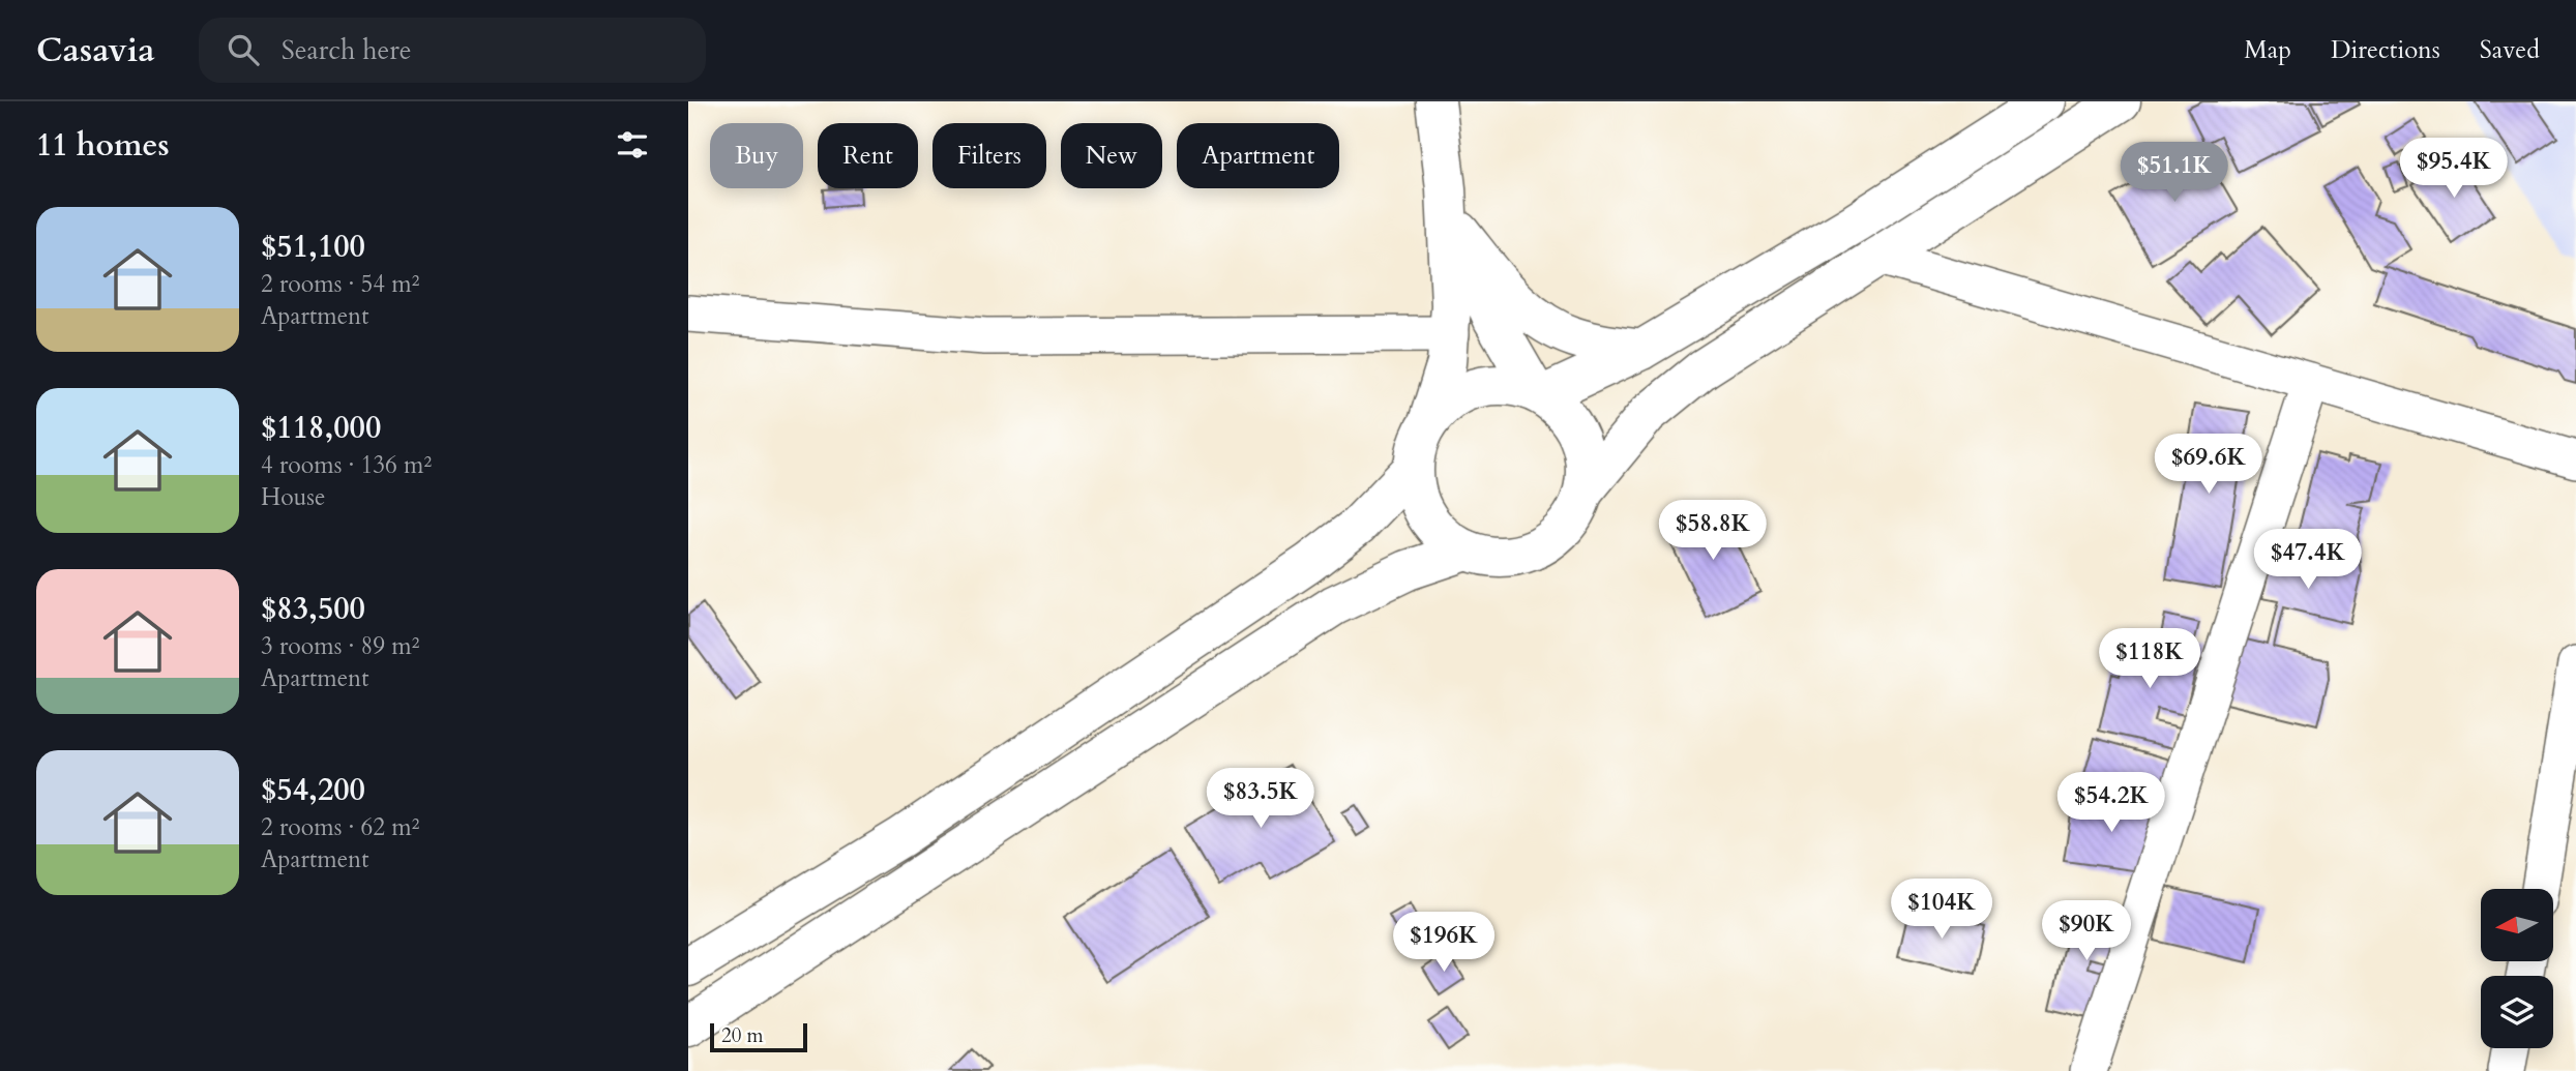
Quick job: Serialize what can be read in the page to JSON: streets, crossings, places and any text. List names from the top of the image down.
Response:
{
  "scale_bar": "20 m",
  "north": "left",
  "page": {
    "header": "Casavia",
    "search": "Search here",
    "nav": ["Map", "Directions", "Saved"],
    "heading": "11 homes",
    "chip": [
      "Buy",
      "Rent",
      "Filters",
      "New",
      "Apartment"
    ],
    "price": [
      "$95.4K",
      "$51.1K",
      "$69.6K",
      "$58.8K",
      "$47.4K",
      "$118K",
      "$83.5K",
      "$54.2K",
      "$104K",
      "$90K",
      "$196K"
    ],
    "list": [
      {
        "name": "$51,100",
        "note": "2 rooms · 54 m² · Apartment"
      },
      {
        "name": "$118,000",
        "note": "4 rooms · 136 m² · House"
      },
      {
        "name": "$83,500",
        "note": "3 rooms · 89 m² · Apartment"
      },
      {
        "name": "$54,200",
        "note": "2 rooms · 62 m² · Apartment"
      }
    ],
    "scale": "20 m"
  }
}
